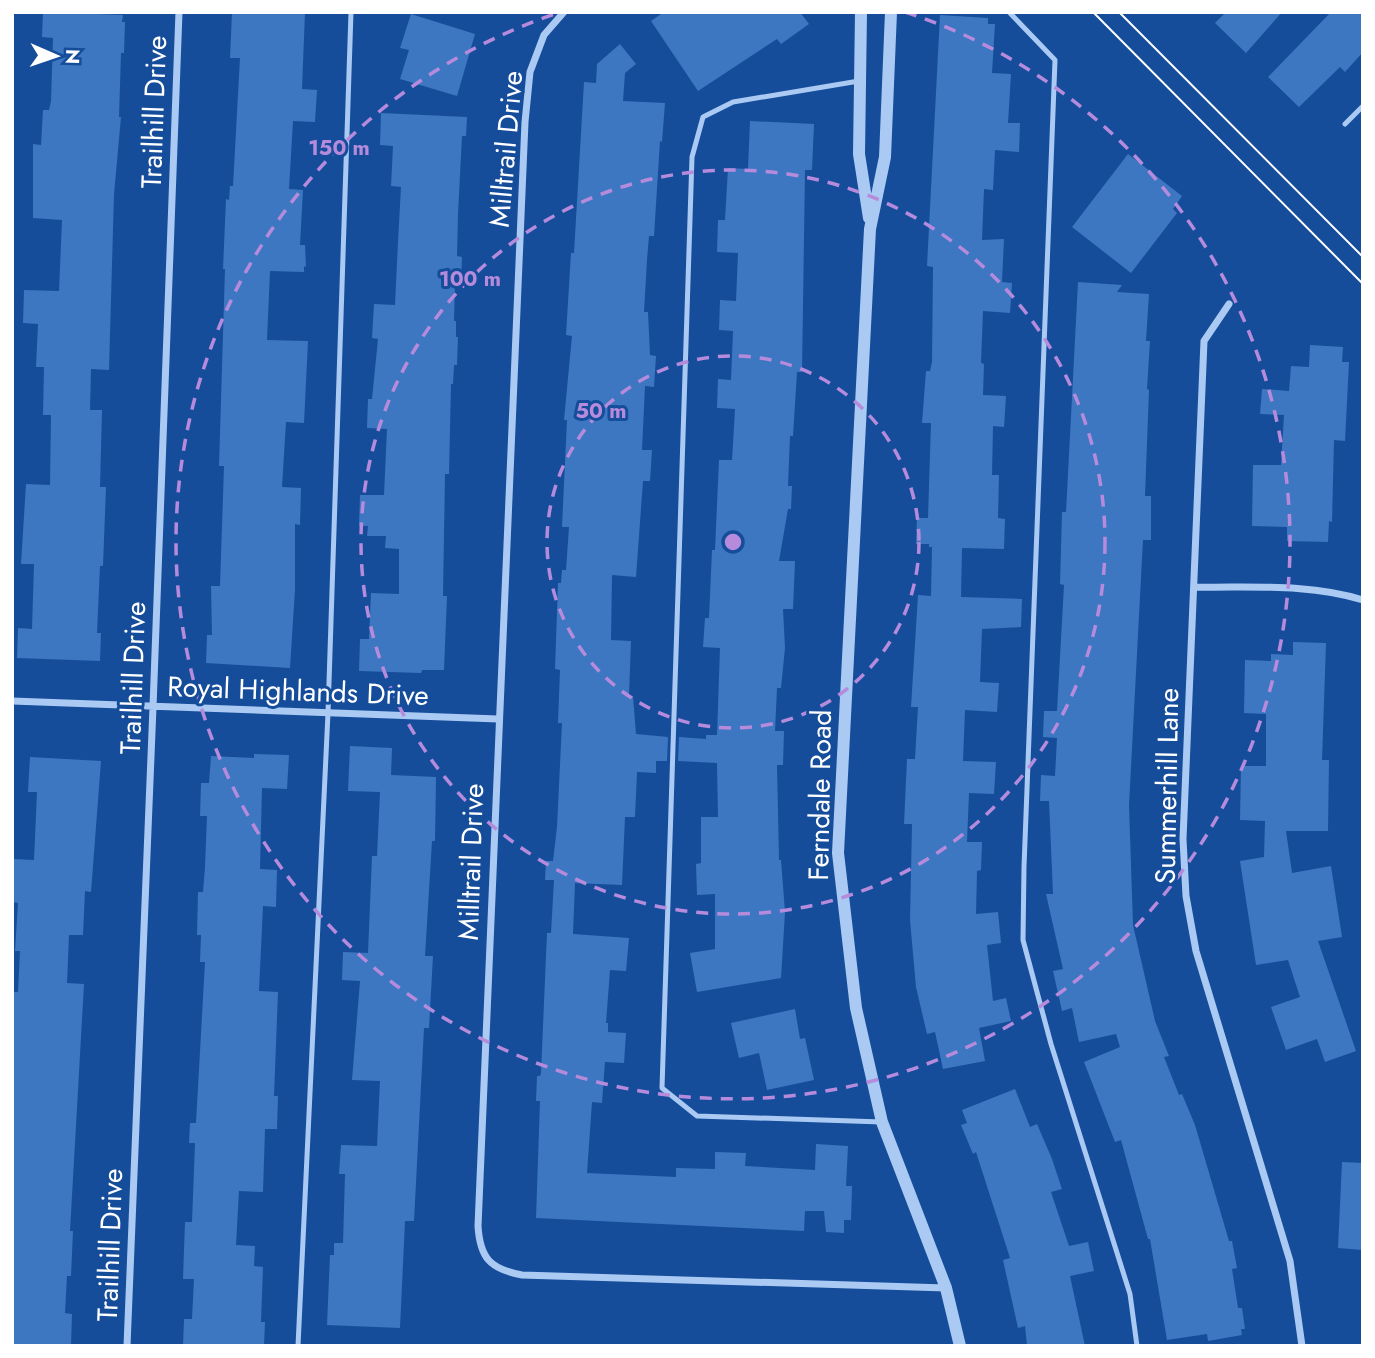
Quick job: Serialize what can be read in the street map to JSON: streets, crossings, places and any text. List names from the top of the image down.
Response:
{
  "streets": {
    "street": [
      "Trailhill Drive",
      "Milltrail Drive",
      "Royal Highlands Drive",
      "Summerhill Lane",
      "Ferndale Road"
    ]
  },
  "crossings": [
    ["Trailhill Drive", "Royal Highlands Drive"],
    ["Milltrail Drive", "Royal Highlands Drive"],
    ["Milltrail Drive", "Ferndale Road"]
  ],
  "north": "right",
  "rings": ["150 m", "100 m", "50 m"]
}
